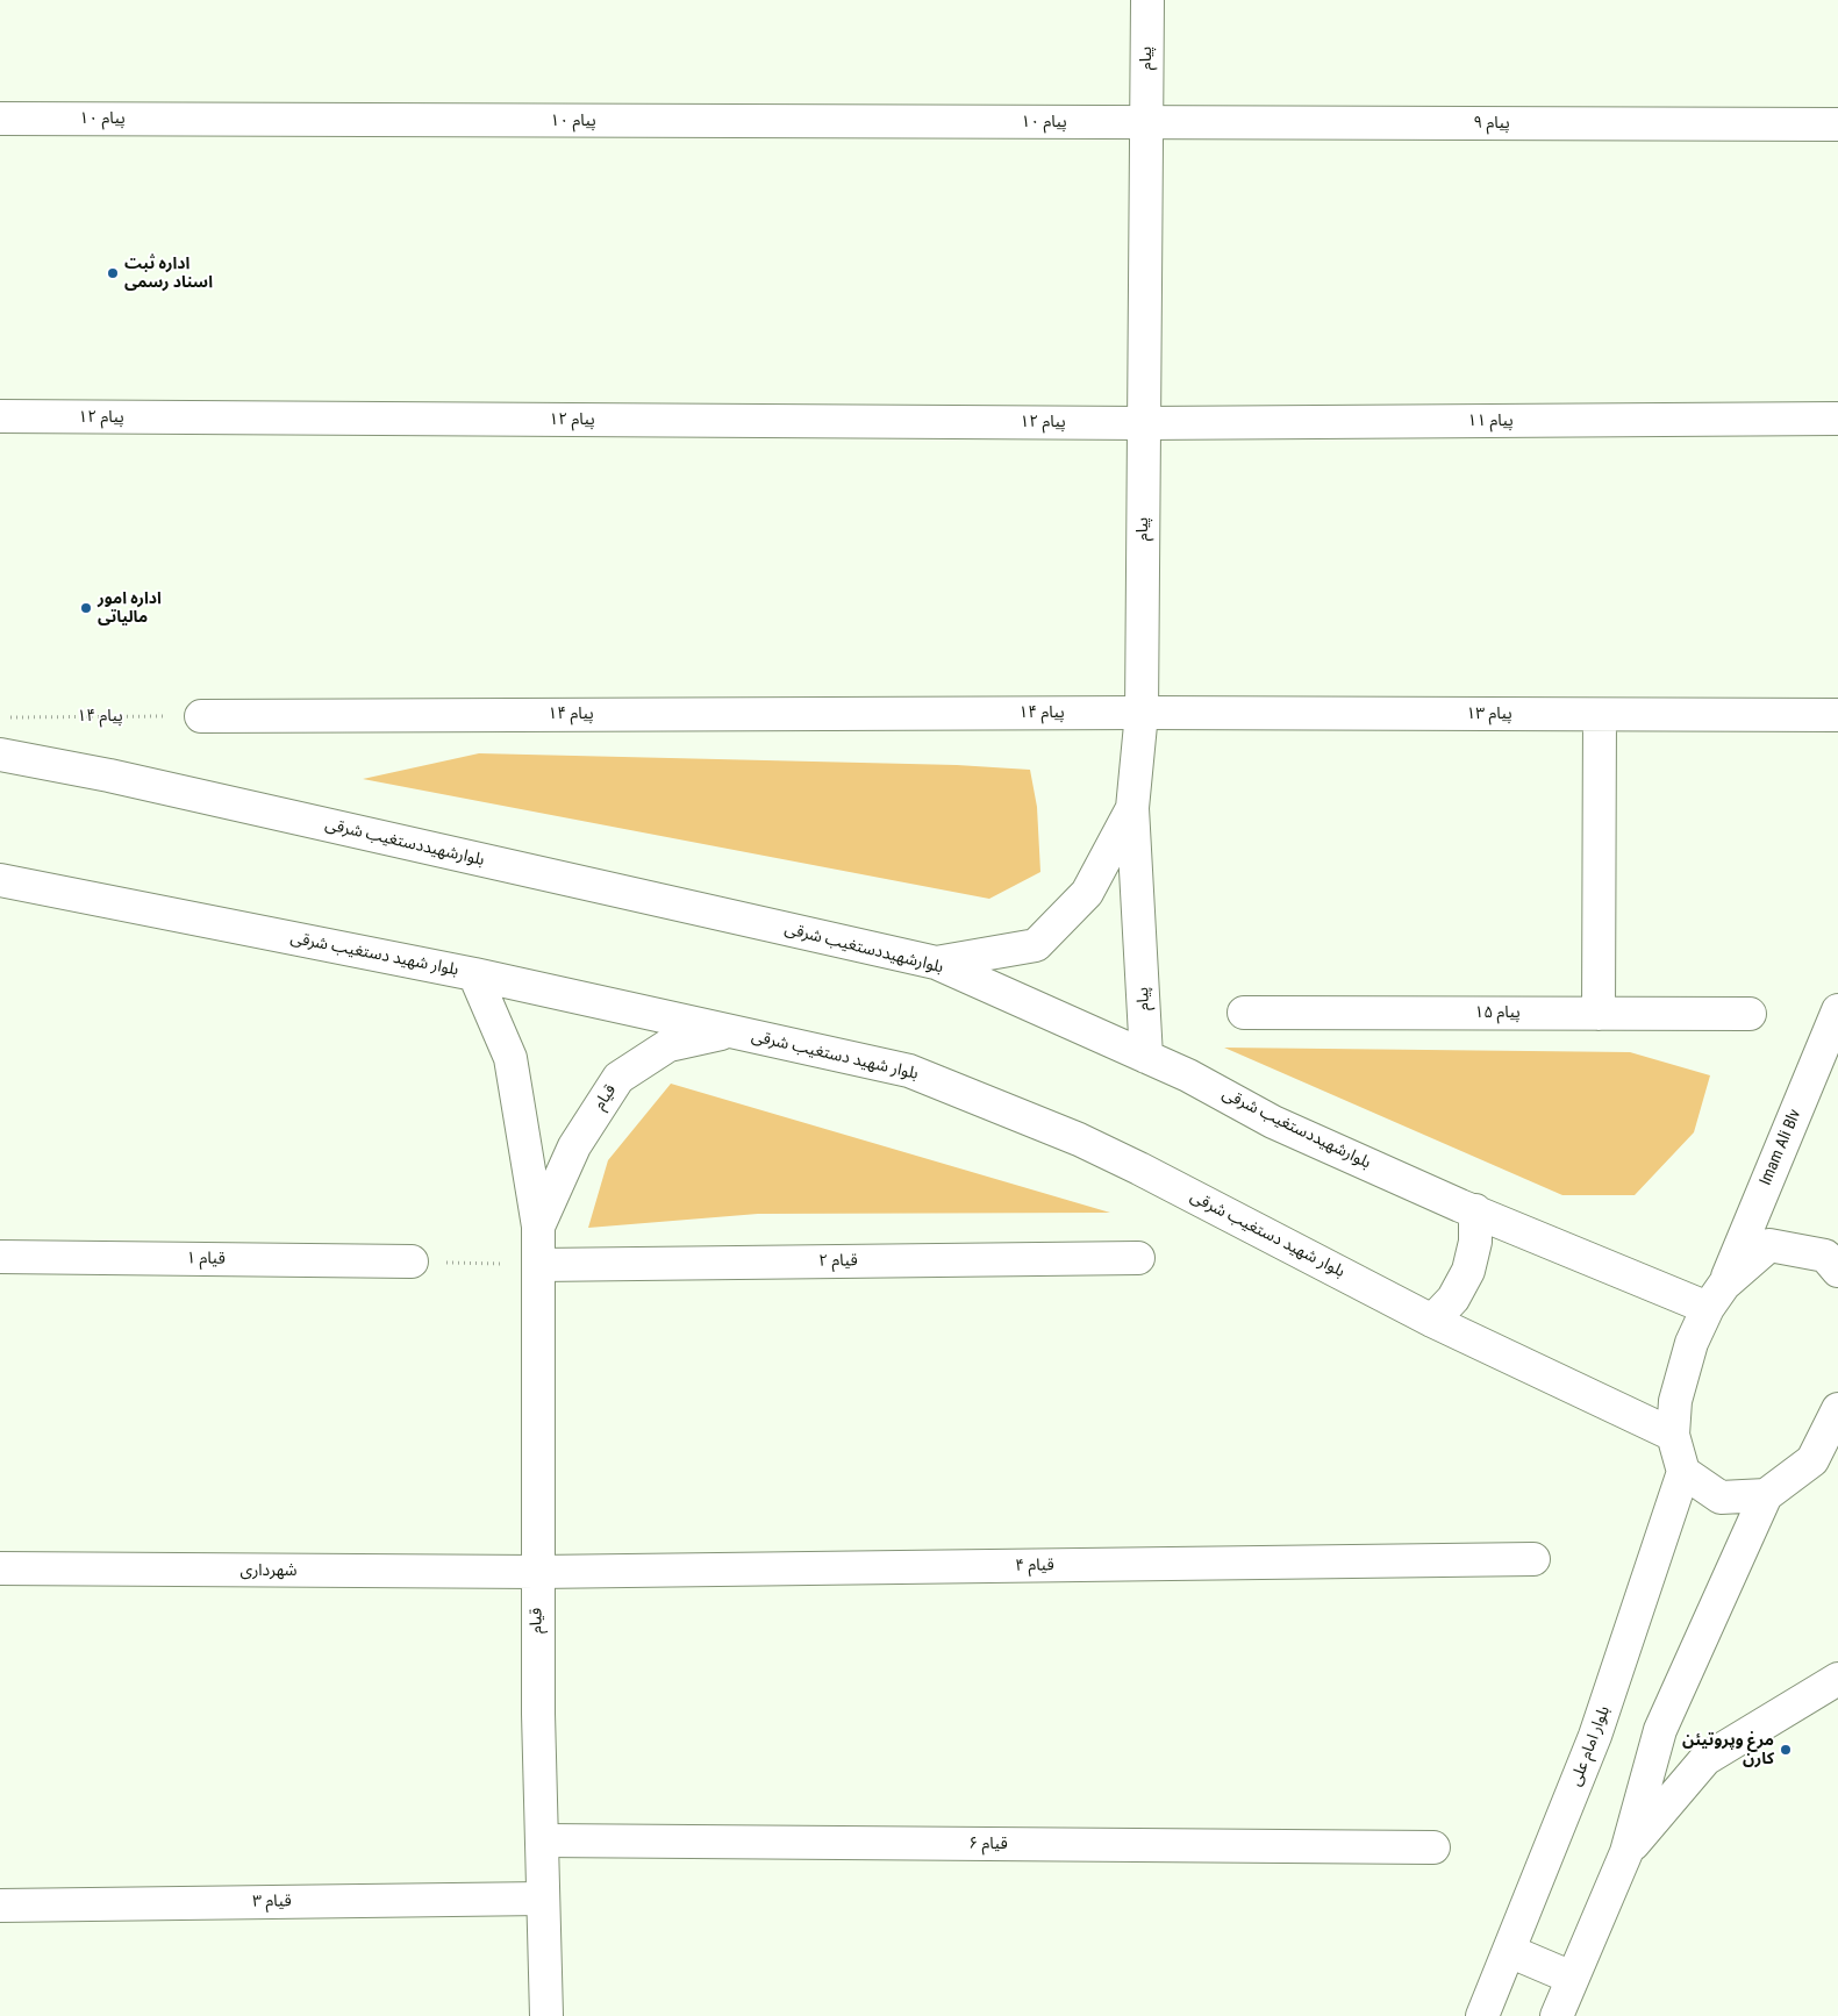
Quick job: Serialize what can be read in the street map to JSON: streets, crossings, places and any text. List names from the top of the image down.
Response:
{
  "streets": {
    "street": [
      "پیام",
      "پیام ۱۰",
      "پیام ۹",
      "پیام ۱۲",
      "پیام ۱۱",
      "پیام ۱۴",
      "پیام ۱۳",
      "بلوارشهیددستغیب شرقی",
      "بلوار شهید دستغیب شرقی",
      "پيام ۱۵",
      "قیام",
      "Imam Ali Blv",
      "قیام ۱",
      "قیام ۲",
      "قیام ۴",
      "شهرداری",
      "بلوار امام علی",
      "قیام ۶",
      "قیام ۳"
    ]
  },
  "crossings": [
    ["پیام", "پیام ۱۰"],
    ["پیام", "پیام ۹"],
    ["پیام", "پیام ۱۲"],
    ["پیام", "پیام ۱۱"],
    ["پیام", "پیام ۱۴"],
    ["پیام", "پیام ۱۳"],
    ["پیام", "بلوارشهیددستغیب شرقی"],
    ["پیام ۱۰", "پیام ۹"],
    ["پیام ۱۲", "پیام ۱۱"],
    ["پیام ۱۴", "پیام ۱۳"],
    ["بلوارشهیددستغیب شرقی", "Imam Ali Blv"],
    ["بلوار شهید دستغیب شرقی", "قیام"],
    ["بلوار شهید دستغیب شرقی", "Imam Ali Blv"],
    ["قیام", "قیام ۲"],
    ["قیام", "قیام ۴"],
    ["قیام", "شهرداری"],
    ["قیام", "قیام ۶"],
    ["قیام", "قیام ۳"],
    ["Imam Ali Blv", "بلوار امام علی"],
    ["قیام ۴", "شهرداری"]
  ],
  "places": ["اداره ثبت اسناد رسمی", "اداره امور مالیاتی", "مرغ وپروتیئن کارن"]
}
